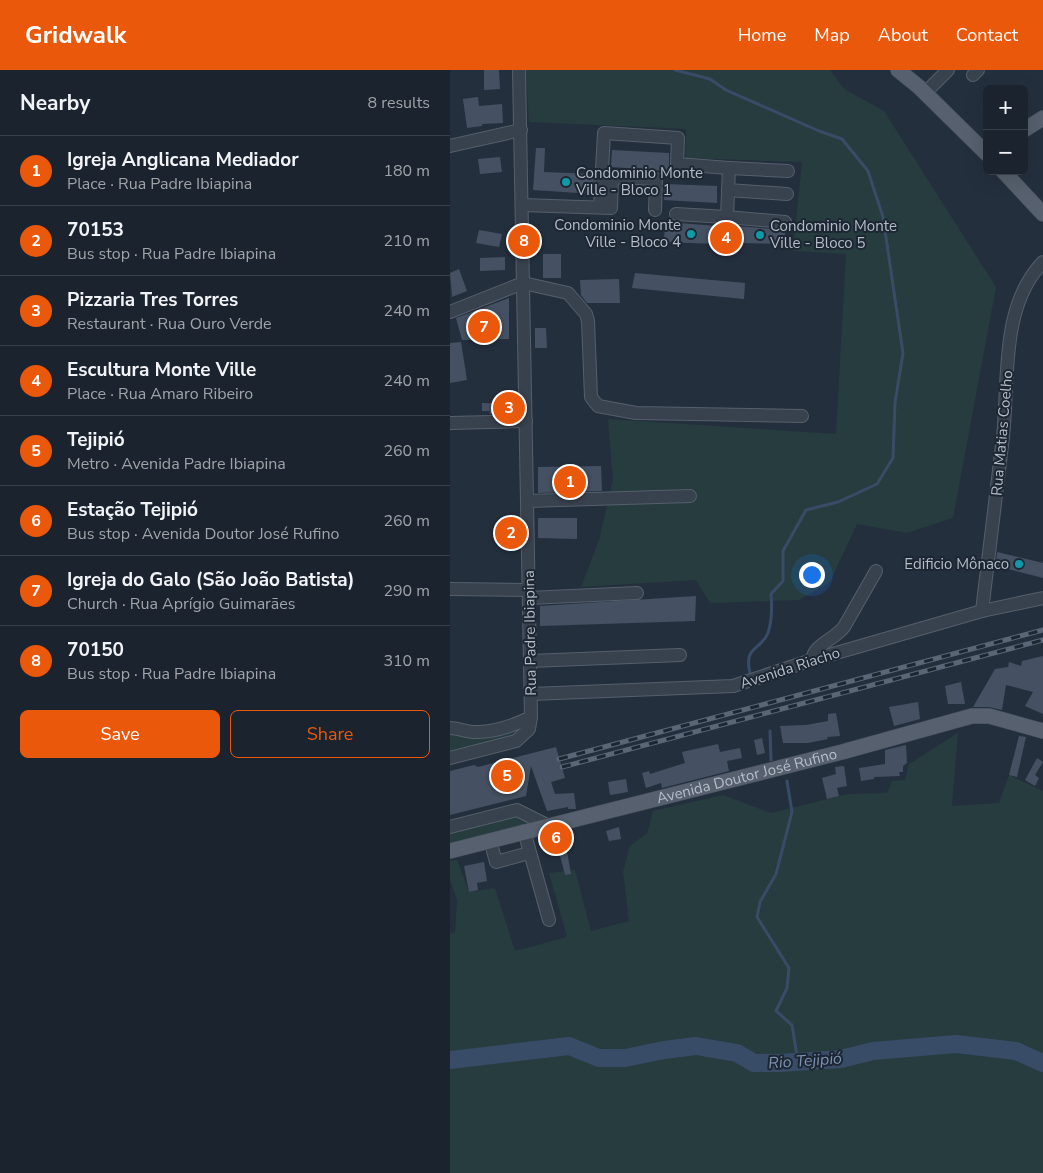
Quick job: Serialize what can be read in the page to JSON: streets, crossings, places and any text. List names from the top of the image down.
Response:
{
  "streets": {
    "main road": ["Avenida Doutor José Rufino"],
    "street": ["Rua Matias Coelho", "Rua Padre Ibiapina", "Avenida Riacho"]
  },
  "crossings": [
    ["Rua Matias Coelho", "Avenida Riacho"],
    ["Rua Padre Ibiapina", "Avenida Riacho"]
  ],
  "water": ["Rio Tejipió"],
  "places": [
    "Condominio Monte Ville - Bloco 1",
    "Condominio Monte Ville - Bloco 4",
    "Condominio Monte Ville - Bloco 5",
    "Edificio Mônaco"
  ],
  "page": {
    "header": "Gridwalk",
    "nav": [
      "Home",
      "Map",
      "About",
      "Contact"
    ],
    "heading": ["Nearby", "8 results"],
    "map_buttons": ["+", "−"],
    "list": [
      {
        "mark": "1",
        "name": "Igreja Anglicana Mediador",
        "note": "Place · Rua Padre Ibiapina",
        "value": "180 m"
      },
      {
        "mark": "2",
        "name": "70153",
        "note": "Bus stop · Rua Padre Ibiapina",
        "value": "210 m"
      },
      {
        "mark": "3",
        "name": "Pizzaria Tres Torres",
        "note": "Restaurant · Rua Ouro Verde",
        "value": "240 m"
      },
      {
        "mark": "4",
        "name": "Escultura Monte Ville",
        "note": "Place · Rua Amaro Ribeiro",
        "value": "240 m"
      },
      {
        "mark": "5",
        "name": "Tejipió",
        "note": "Metro · Avenida Padre Ibiapina",
        "value": "260 m"
      },
      {
        "mark": "6",
        "name": "Estação Tejipió",
        "note": "Bus stop · Avenida Doutor José Rufino",
        "value": "260 m"
      },
      {
        "mark": "7",
        "name": "Igreja do Galo (São João Batista)",
        "note": "Church · Rua Aprígio Guimarães",
        "value": "290 m"
      },
      {
        "mark": "8",
        "name": "70150",
        "note": "Bus stop · Rua Padre Ibiapina",
        "value": "310 m"
      }
    ],
    "pins": [
      "4",
      "8",
      "7",
      "3",
      "1",
      "2",
      "5",
      "6"
    ],
    "buttons": ["Save", "Share"]
  }
}
